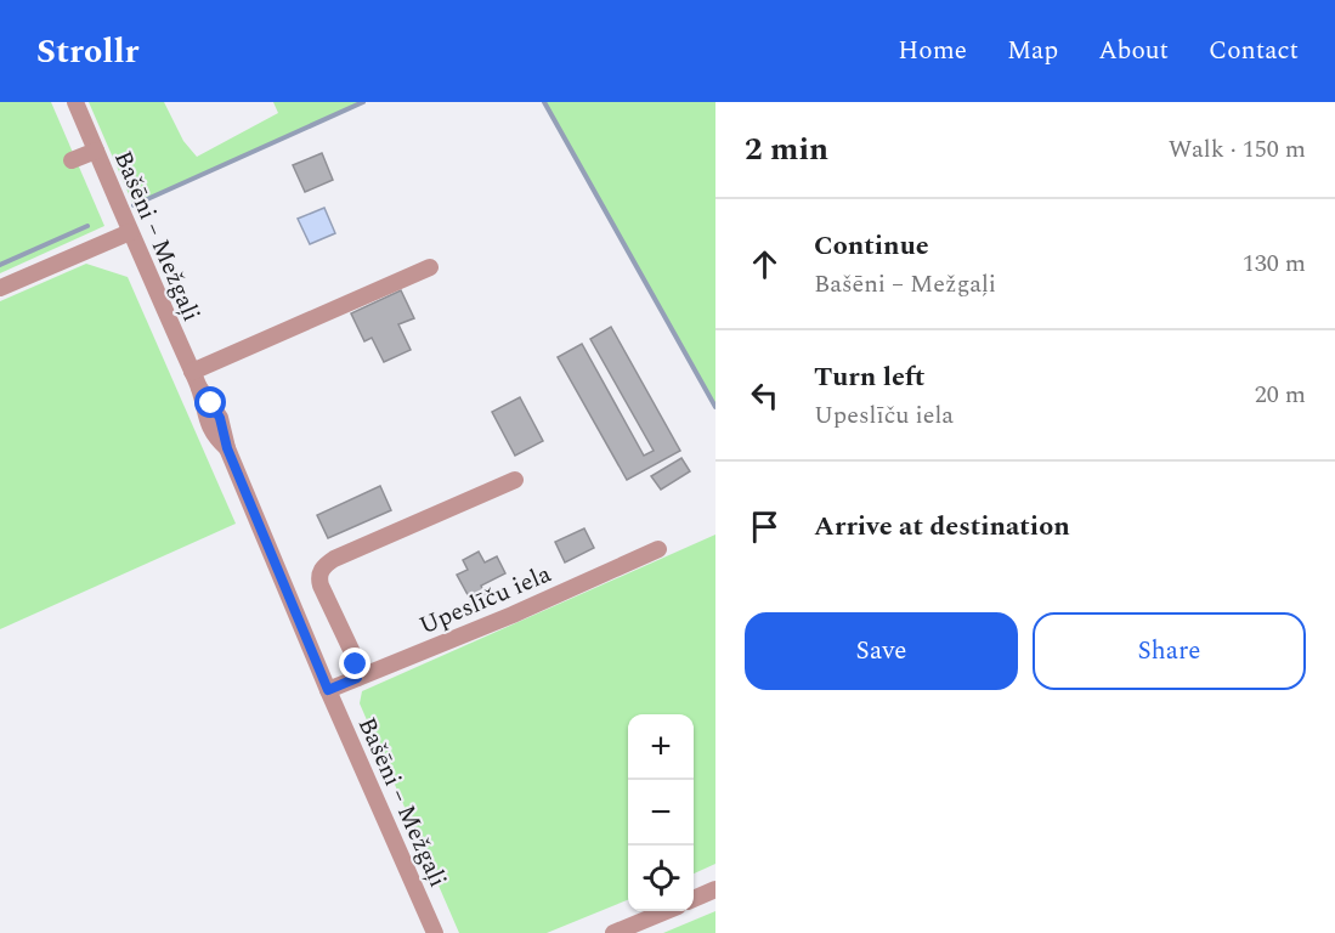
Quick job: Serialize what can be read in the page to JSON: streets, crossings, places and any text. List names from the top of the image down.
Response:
{
  "streets": {
    "street": ["Bašēni – Mežgaļi", "Upeslīču iela"]
  },
  "crossings": [
    ["Bašēni – Mežgaļi", "Upeslīču iela"]
  ],
  "page": {
    "header": "Strollr",
    "nav": [
      "Home",
      "Map",
      "About",
      "Contact"
    ],
    "heading": ["2 min", "Walk · 150 m"],
    "list": [
      ["Continue", "Bašēni – Mežgaļi", "130 m"],
      ["Turn left", "Upeslīču iela", "20 m"],
      "Arrive at destination"
    ],
    "buttons": ["Save", "Share"],
    "map_buttons": ["+", "−"]
  }
}
